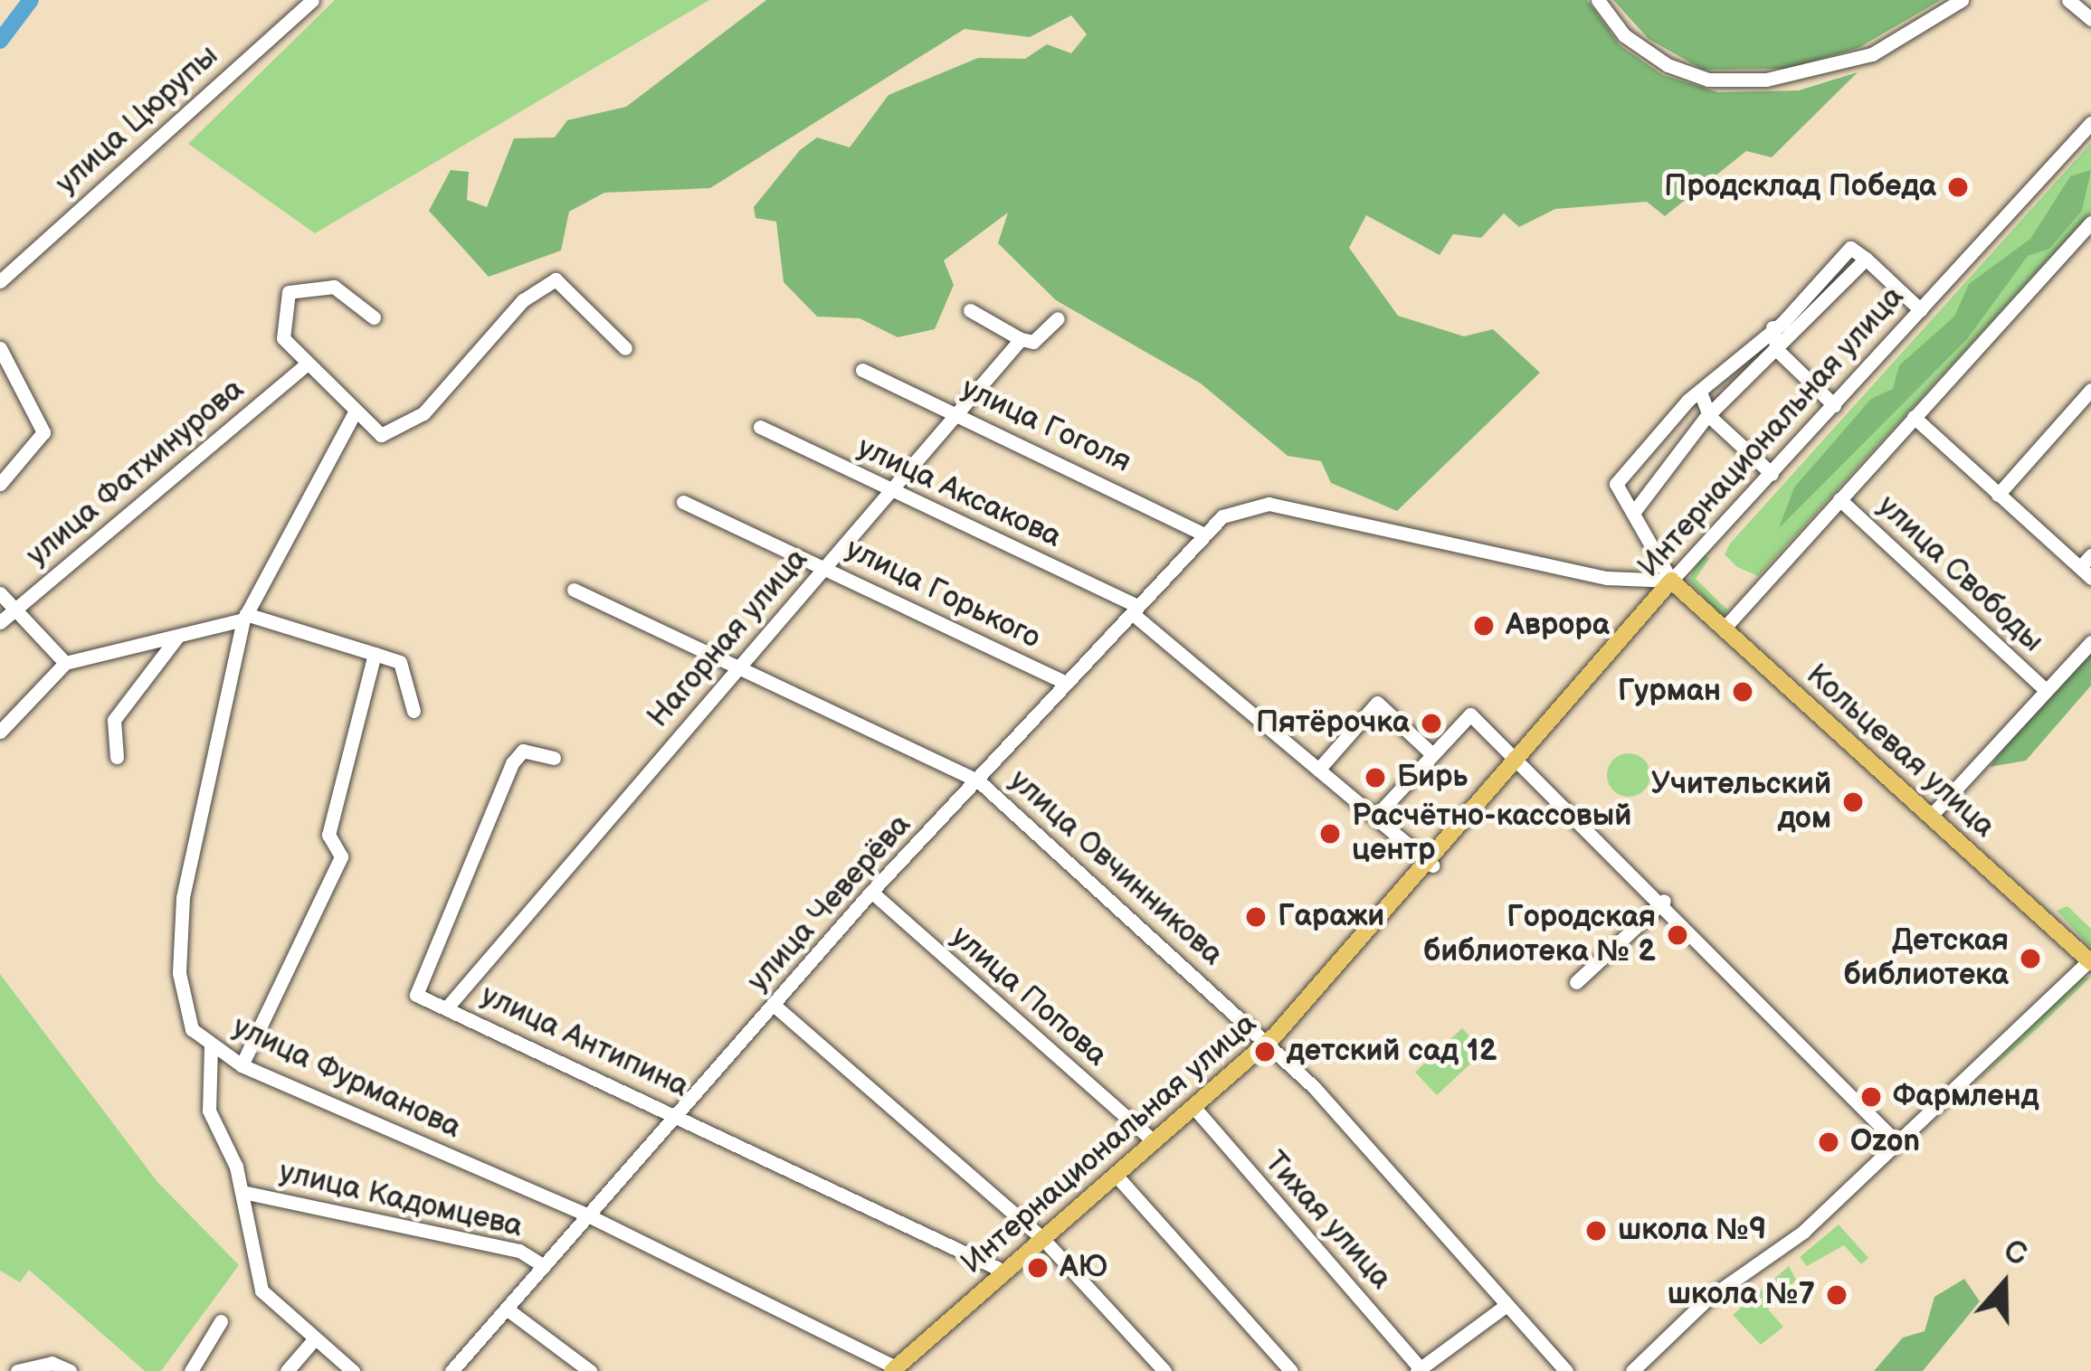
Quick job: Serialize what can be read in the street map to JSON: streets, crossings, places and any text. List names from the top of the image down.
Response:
{
  "streets": {
    "main road": ["Интернациональная улица", "Кольцевая улица"],
    "street": [
      "улица Цюрупы",
      "улица Гоголя",
      "улица Фатхинурова",
      "улица Аксакова",
      "улица Свободы",
      "улица Горького",
      "Нагорная улица",
      "улица Овчинникова",
      "улица Чеверёва",
      "улица Попова",
      "улица Антипина",
      "улица Фурманова",
      "улица Кадомцева",
      "Тихая улица"
    ]
  },
  "crossings": [
    ["улица Гоголя", "Нагорная улица"],
    ["улица Гоголя", "улица Чеверёва"],
    ["Интернациональная улица", "улица Аксакова"],
    ["Интернациональная улица", "Кольцевая улица"],
    ["Интернациональная улица", "улица Овчинникова"],
    ["Интернациональная улица", "улица Чеверёва"],
    ["Интернациональная улица", "улица Попова"],
    ["Интернациональная улица", "улица Антипина"],
    ["Интернациональная улица", "улица Фурманова"],
    ["Интернациональная улица", "Тихая улица"],
    ["улица Аксакова", "Нагорная улица"],
    ["улица Аксакова", "улица Чеверёва"],
    ["улица Горького", "Нагорная улица"],
    ["улица Горького", "улица Чеверёва"],
    ["Нагорная улица", "улица Овчинникова"],
    ["Нагорная улица", "улица Антипина"],
    ["Кольцевая улица", "улица Чеверёва"],
    ["улица Овчинникова", "улица Чеверёва"],
    ["улица Чеверёва", "улица Попова"],
    ["улица Чеверёва", "улица Антипина"],
    ["улица Чеверёва", "улица Фурманова"],
    ["улица Чеверёва", "улица Кадомцева"]
  ],
  "places": [
    "Продсклад Победа",
    "Аврора",
    "Гурман",
    "Пятёрочка",
    "Бирь",
    "Учительский дом",
    "Расчётно-кассовый центр",
    "Гаражи",
    "Городская библиотека № 2",
    "Детская библиотека",
    "детский сад 12",
    "Фармленд",
    "Ozon",
    "школа №9",
    "АЮ",
    "школа №7"
  ],
  "north": "top"
}
